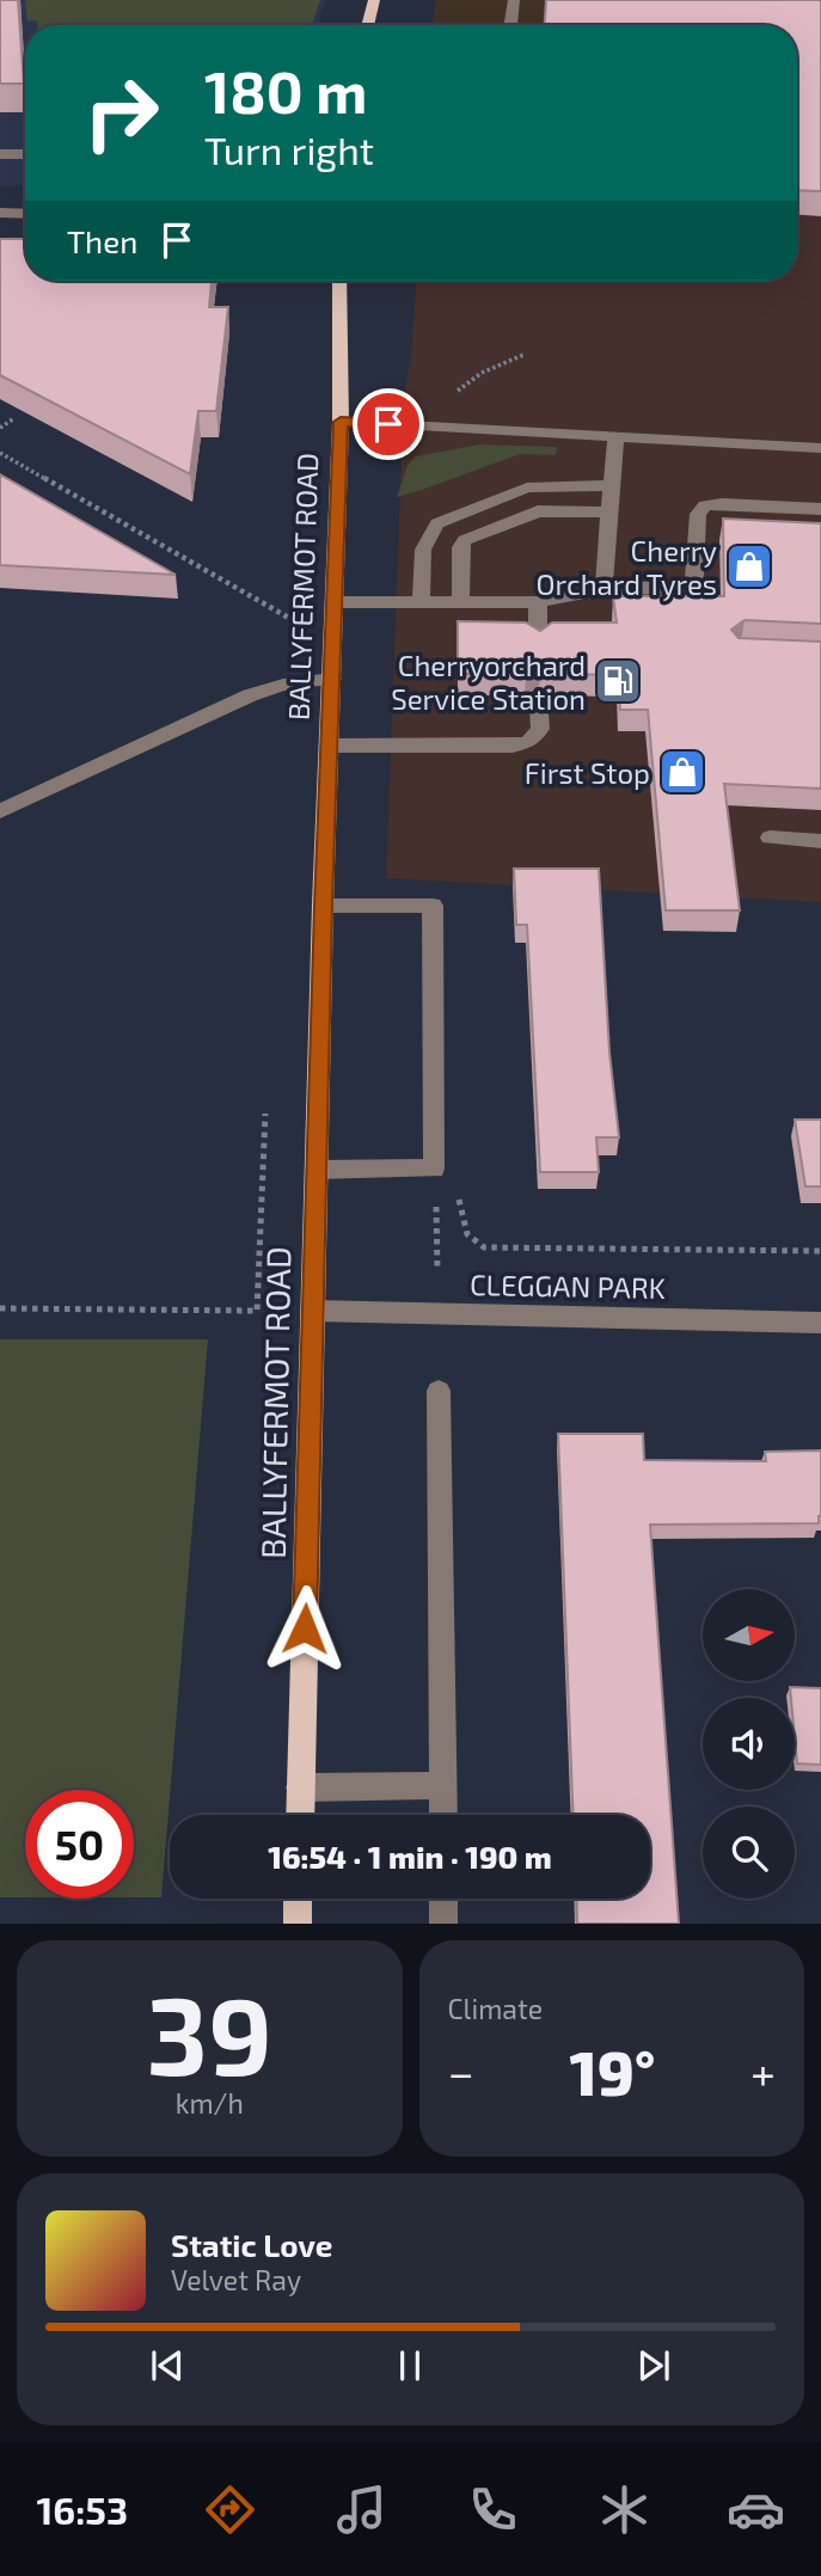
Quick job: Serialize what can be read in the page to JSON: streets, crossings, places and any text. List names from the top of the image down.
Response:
{
  "streets": {
    "main road": ["BALLYFERMOT ROAD"],
    "street": ["CLEGGAN PARK"]
  },
  "crossings": [
    ["BALLYFERMOT ROAD", "CLEGGAN PARK"]
  ],
  "places": {
    "shop": ["Cherry Orchard Tyres", "First Stop"],
    "fuel station": ["Cherryorchard Service Station"]
  },
  "north": "right",
  "page": {
    "turn": ["180 m", "Turn right"],
    "then": "Then",
    "limit": "50",
    "trip": "16:54 · 1 min · 190 m",
    "tile": [
      ["39", "km/h"],
      "Climate"
    ],
    "heat": ["−", "19°", "+"],
    "song": ["Static Love", "Velvet Ray"],
    "tabs": "16:53"
  }
}
